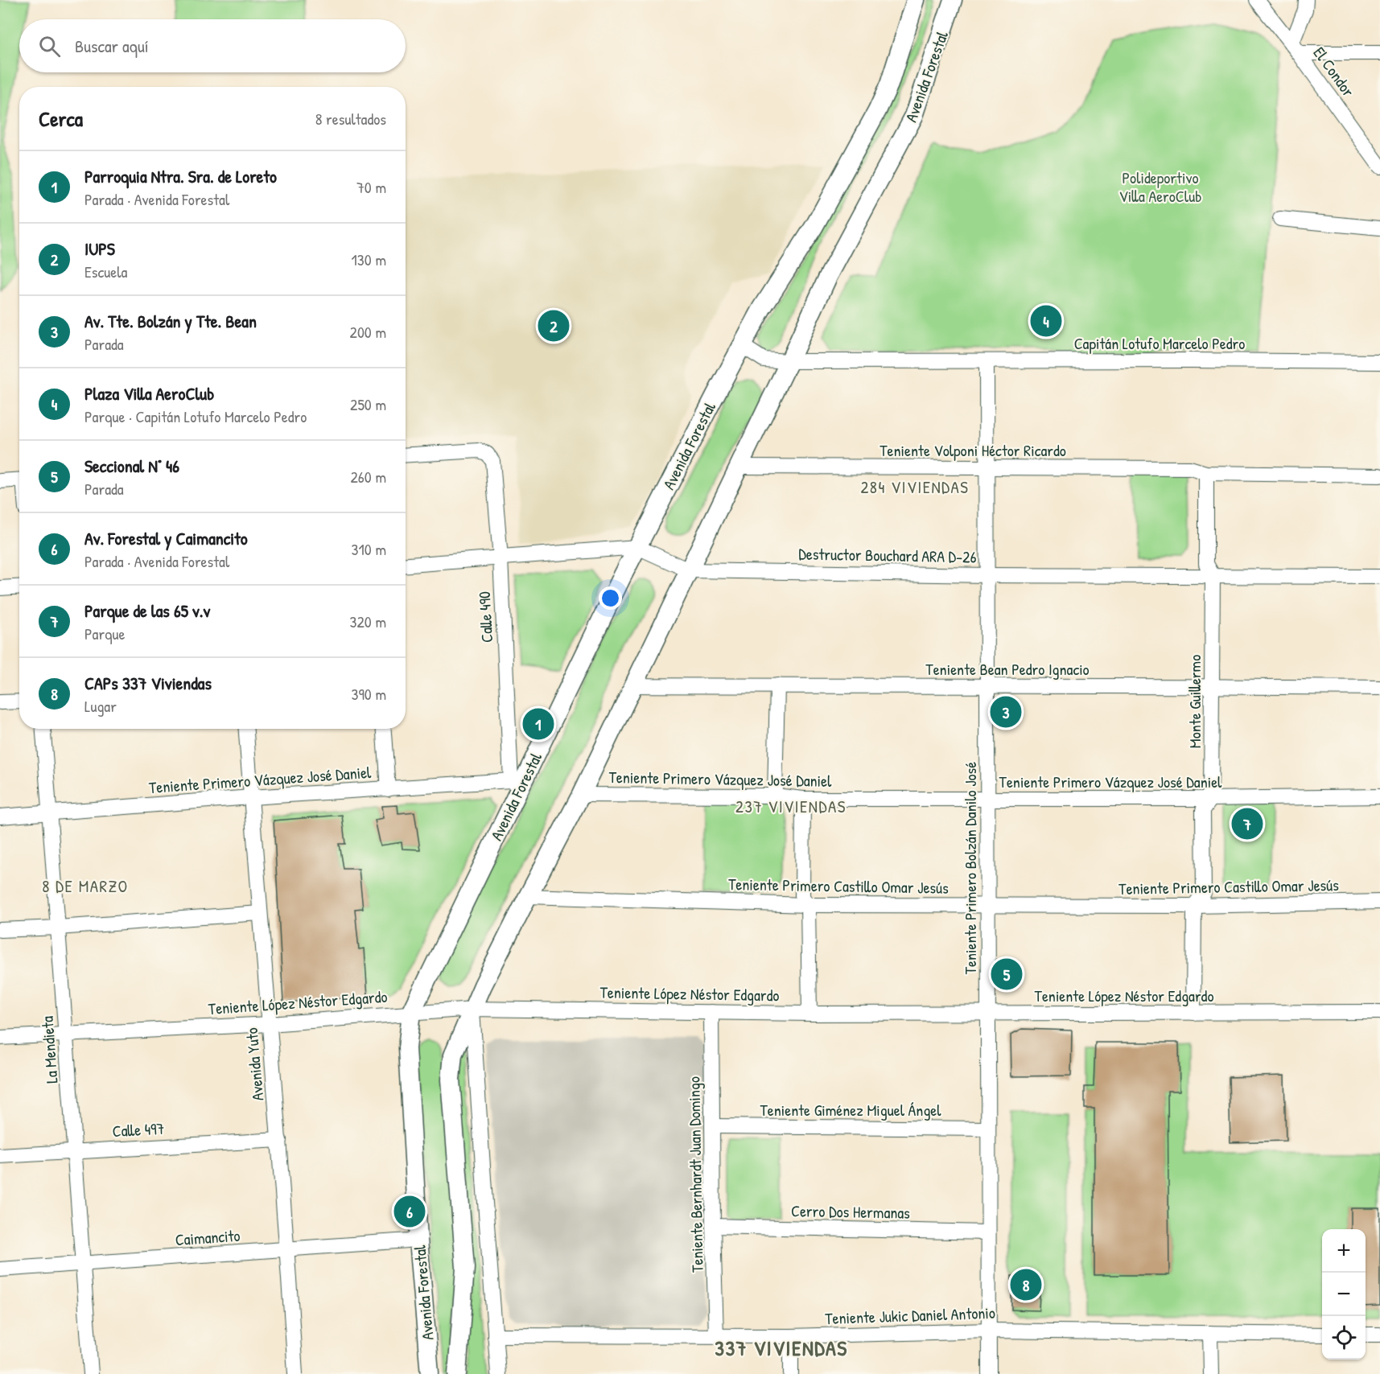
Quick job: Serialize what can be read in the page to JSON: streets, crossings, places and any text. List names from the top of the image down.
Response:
{
  "streets": {
    "main road": ["Avenida Forestal"],
    "street": [
      "El Condor",
      "Capitán Lotufo Marcelo Pedro",
      "Teniente Volponi Héctor Ricardo",
      "Destructor Bouchard ARA D-26",
      "Calle 490",
      "Teniente Bean Pedro Ignacio",
      "Monte Guillermo",
      "Teniente Primero Vázquez José Daniel",
      "Teniente Primero Bolzán Danilo José",
      "Teniente Primero Castillo Omar Jesús",
      "Teniente López Néstor Edgardo",
      "La Mendieta",
      "Avenida Yuto",
      "Teniente Giménez Miguel Ángel",
      "Calle 497",
      "Teniente Bernhardt Juan Domingo",
      "Cerro Dos Hermanas",
      "Caimancito",
      "Teniente Jukic Daniel Antonio"
    ]
  },
  "crossings": [
    ["Avenida Forestal", "Capitán Lotufo Marcelo Pedro"],
    ["Avenida Forestal", "Teniente Volponi Héctor Ricardo"],
    ["Avenida Forestal", "Destructor Bouchard ARA D-26"],
    ["Avenida Forestal", "Calle 490"],
    ["Avenida Forestal", "Teniente Bean Pedro Ignacio"],
    ["Avenida Forestal", "Teniente Primero Vázquez José Daniel"],
    ["Avenida Forestal", "Teniente Primero Castillo Omar Jesús"],
    ["Avenida Forestal", "Teniente López Néstor Edgardo"],
    ["Avenida Forestal", "Caimancito"],
    ["Capitán Lotufo Marcelo Pedro", "Teniente Primero Bolzán Danilo José"],
    ["Teniente Volponi Héctor Ricardo", "Monte Guillermo"],
    ["Teniente Volponi Héctor Ricardo", "Teniente Primero Bolzán Danilo José"],
    ["Destructor Bouchard ARA D-26", "Calle 490"],
    ["Destructor Bouchard ARA D-26", "Monte Guillermo"],
    ["Destructor Bouchard ARA D-26", "Teniente Primero Bolzán Danilo José"],
    ["Calle 490", "Teniente Primero Vázquez José Daniel"],
    ["Teniente Bean Pedro Ignacio", "Monte Guillermo"],
    ["Teniente Bean Pedro Ignacio", "Teniente Primero Bolzán Danilo José"],
    ["Monte Guillermo", "Teniente Primero Vázquez José Daniel"],
    ["Monte Guillermo", "Teniente Primero Castillo Omar Jesús"],
    ["Monte Guillermo", "Teniente López Néstor Edgardo"],
    ["Teniente Primero Vázquez José Daniel", "Teniente Primero Bolzán Danilo José"],
    ["Teniente Primero Vázquez José Daniel", "La Mendieta"],
    ["Teniente Primero Vázquez José Daniel", "Avenida Yuto"],
    ["Teniente Primero Bolzán Danilo José", "Teniente Primero Castillo Omar Jesús"],
    ["Teniente Primero Bolzán Danilo José", "Teniente López Néstor Edgardo"],
    ["Teniente Primero Bolzán Danilo José", "Teniente Giménez Miguel Ángel"],
    ["Teniente Primero Bolzán Danilo José", "Cerro Dos Hermanas"],
    ["Teniente Primero Bolzán Danilo José", "Teniente Jukic Daniel Antonio"],
    ["Teniente López Néstor Edgardo", "La Mendieta"],
    ["Teniente López Néstor Edgardo", "Avenida Yuto"],
    ["Teniente López Néstor Edgardo", "Teniente Bernhardt Juan Domingo"],
    ["La Mendieta", "Calle 497"],
    ["La Mendieta", "Caimancito"],
    ["Avenida Yuto", "Calle 497"],
    ["Avenida Yuto", "Caimancito"],
    ["Teniente Giménez Miguel Ángel", "Teniente Bernhardt Juan Domingo"],
    ["Teniente Bernhardt Juan Domingo", "Cerro Dos Hermanas"],
    ["Teniente Bernhardt Juan Domingo", "Teniente Jukic Daniel Antonio"]
  ],
  "districts": [
    "284 VIVIENDAS",
    "237 VIVIENDAS",
    "8 DE MARZO",
    "337 VIVIENDAS"
  ],
  "parks": ["Polideportivo Villa AeroClub"],
  "page": {
    "search": "Buscar aquí",
    "heading": ["Cerca", "8 resultados"],
    "list": [
      {
        "mark": "1",
        "name": "Parroquia Ntra. Sra. de Loreto",
        "note": "Parada · Avenida Forestal",
        "value": "70 m"
      },
      {
        "mark": "2",
        "name": "IUPS",
        "note": "Escuela",
        "value": "130 m"
      },
      {
        "mark": "3",
        "name": "Av. Tte. Bolzán y Tte. Bean",
        "note": "Parada",
        "value": "200 m"
      },
      {
        "mark": "4",
        "name": "Plaza Villa AeroClub",
        "note": "Parque · Capitán Lotufo Marcelo Pedro",
        "value": "250 m"
      },
      {
        "mark": "5",
        "name": "Seccional N° 46",
        "note": "Parada",
        "value": "260 m"
      },
      {
        "mark": "6",
        "name": "Av. Forestal y Caimancito",
        "note": "Parada · Avenida Forestal",
        "value": "310 m"
      },
      {
        "mark": "7",
        "name": "Parque de las 65 v.v",
        "note": "Parque",
        "value": "320 m"
      },
      {
        "mark": "8",
        "name": "CAPs 337 Viviendas",
        "note": "Lugar",
        "value": "390 m"
      }
    ],
    "pins": [
      "4",
      "2",
      "3",
      "1",
      "7",
      "5",
      "6",
      "8"
    ],
    "map_buttons": ["+", "−"]
  }
}
